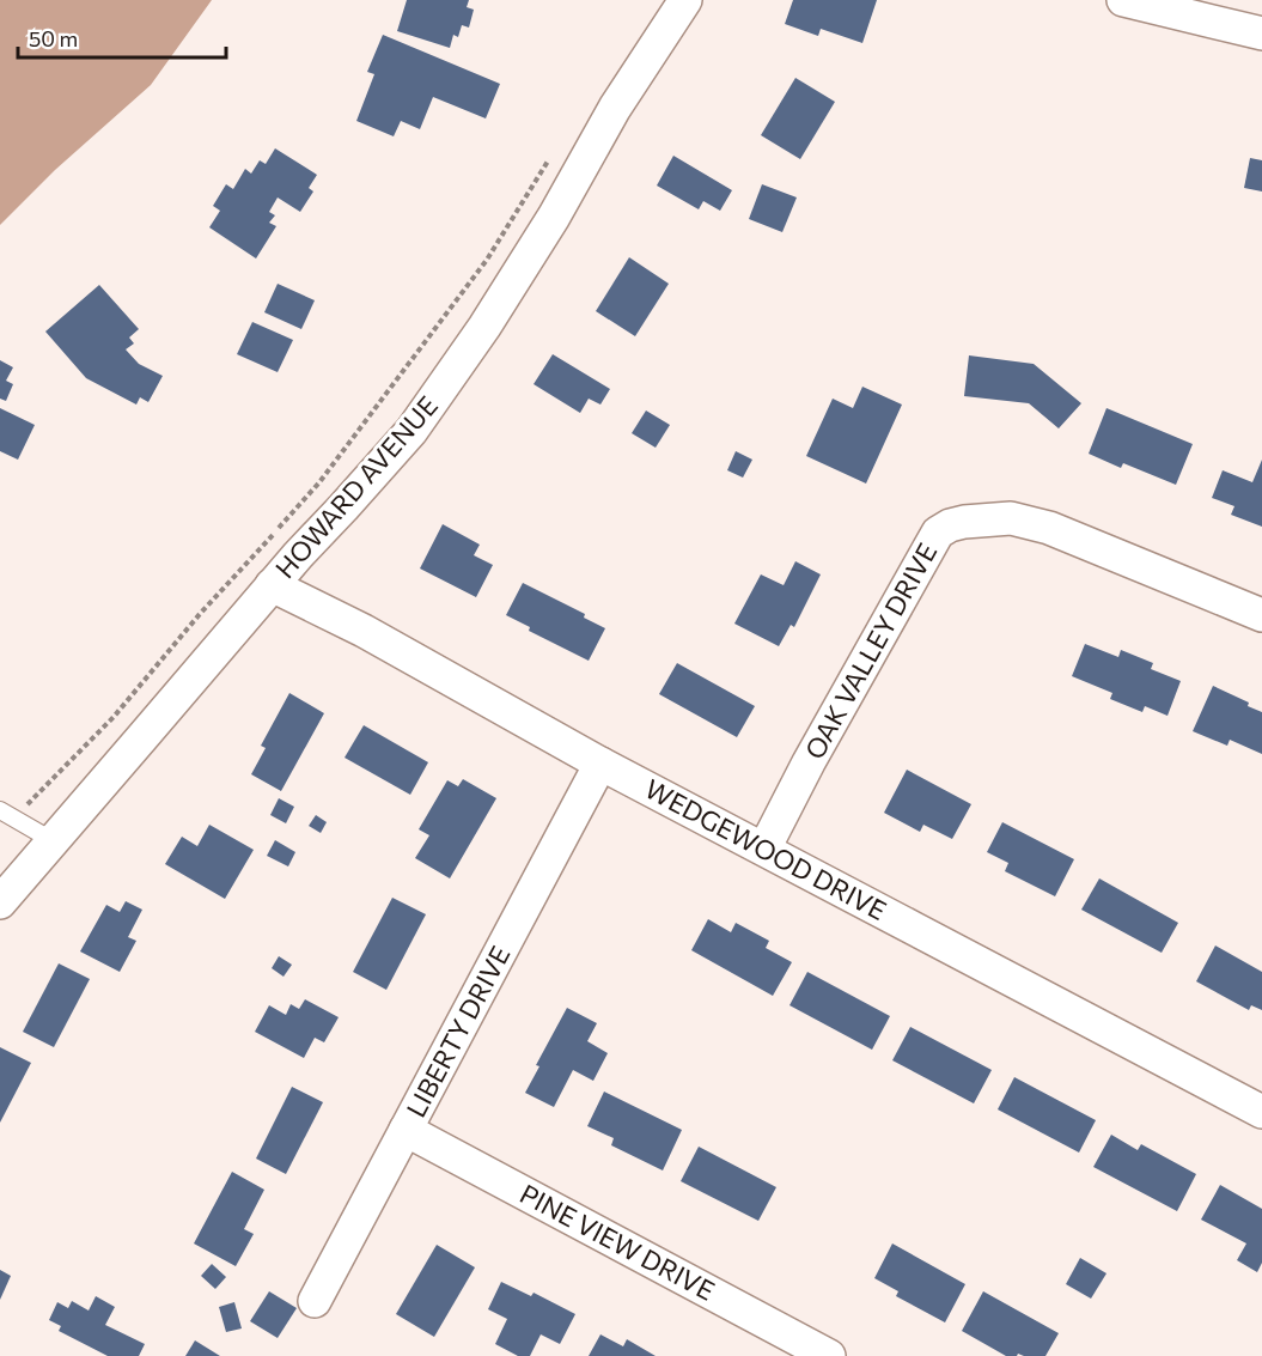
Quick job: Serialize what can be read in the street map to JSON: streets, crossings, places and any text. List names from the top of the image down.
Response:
{
  "streets": {
    "street": [
      "HOWARD AVENUE",
      "OAK VALLEY DRIVE",
      "WEDGEWOOD DRIVE",
      "LIBERTY DRIVE",
      "PINE VIEW DRIVE"
    ]
  },
  "crossings": [
    ["HOWARD AVENUE", "WEDGEWOOD DRIVE"],
    ["OAK VALLEY DRIVE", "WEDGEWOOD DRIVE"],
    ["WEDGEWOOD DRIVE", "LIBERTY DRIVE"],
    ["LIBERTY DRIVE", "PINE VIEW DRIVE"]
  ],
  "scale_bar": "50 m"
}
